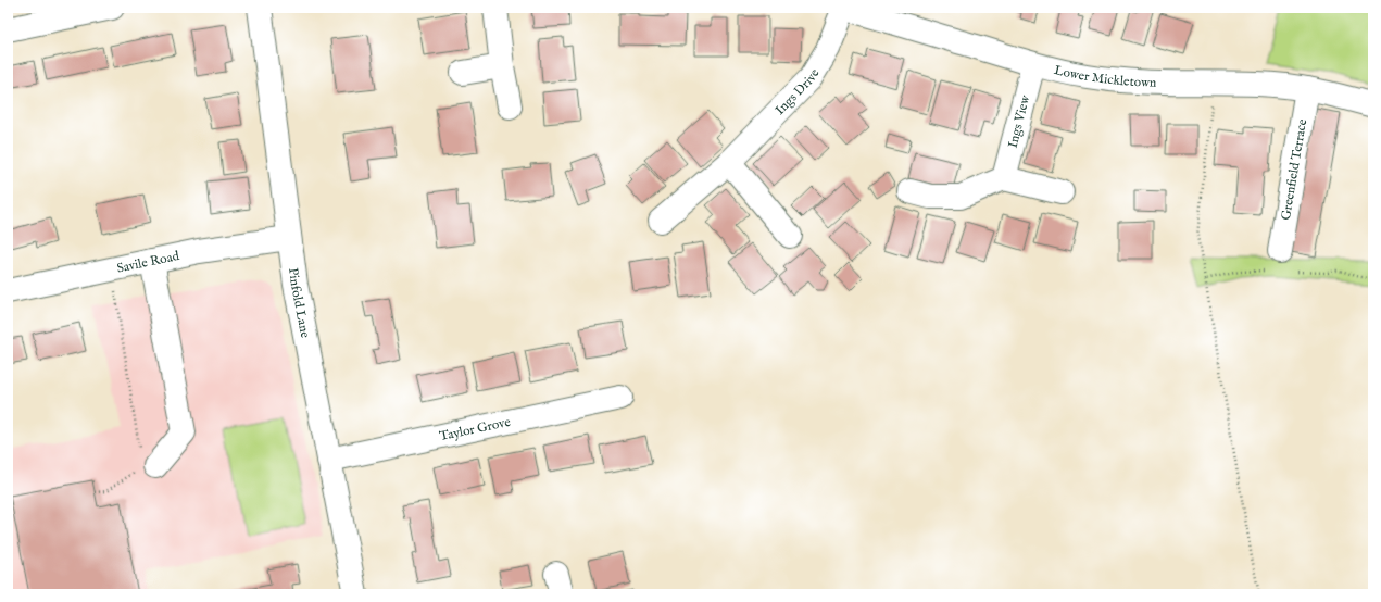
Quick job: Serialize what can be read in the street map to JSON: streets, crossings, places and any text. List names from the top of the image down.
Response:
{
  "streets": {
    "street": [
      "Lower Mickletown",
      "Ings Drive",
      "Ings View",
      "Greenfield Terrace",
      "Savile Road",
      "Pinfold Lane",
      "Taylor Grove"
    ]
  },
  "crossings": [
    ["Lower Mickletown", "Ings Drive"],
    ["Lower Mickletown", "Ings View"],
    ["Lower Mickletown", "Greenfield Terrace"],
    ["Savile Road", "Pinfold Lane"],
    ["Pinfold Lane", "Taylor Grove"]
  ]
}
